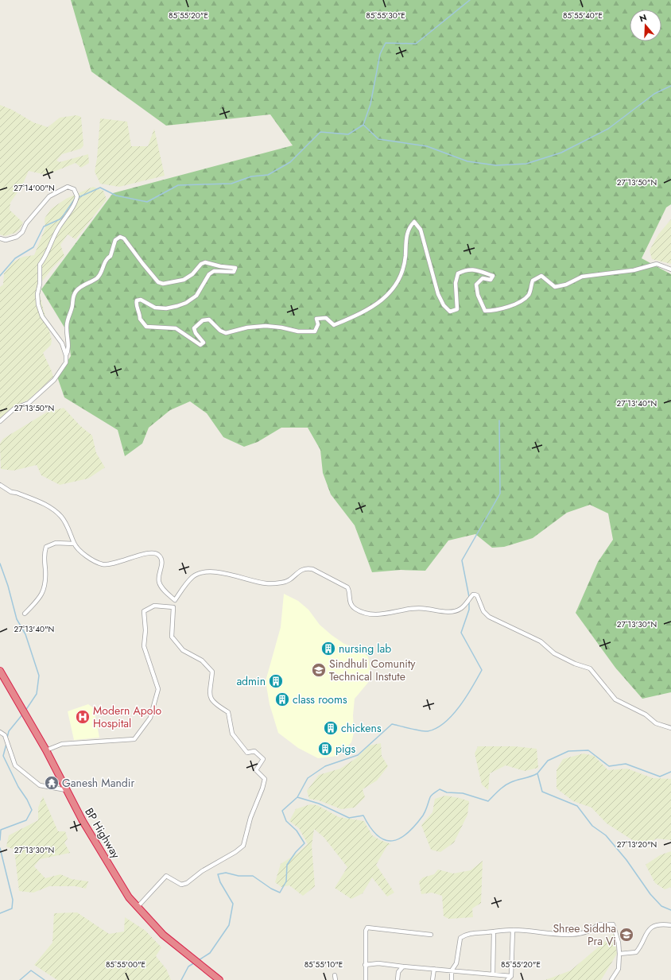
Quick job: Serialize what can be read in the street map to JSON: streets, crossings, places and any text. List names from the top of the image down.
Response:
{
  "streets": {
    "highway": ["BP Highway"]
  },
  "places": {
    "building": [
      "nursing lab",
      "admin",
      "class rooms",
      "chickens",
      "pigs"
    ],
    "school or university": ["Sindhuli Comunity Technical Instute", "Shree Siddha Pra Vi"],
    "hospital": ["Modern Apolo Hospital"],
    "temple": ["Ganesh Mandir"]
  },
  "north": "top",
  "coordinates": [
    "85°55'20\"E",
    "85°55'30\"E",
    "85°55'40\"E",
    "27°13'50\"N",
    "27°14'00\"N",
    "27°13'40\"N",
    "27°13'30\"N",
    "27°13'20\"N",
    "85°55'00\"E",
    "85°55'10\"E"
  ]
}
